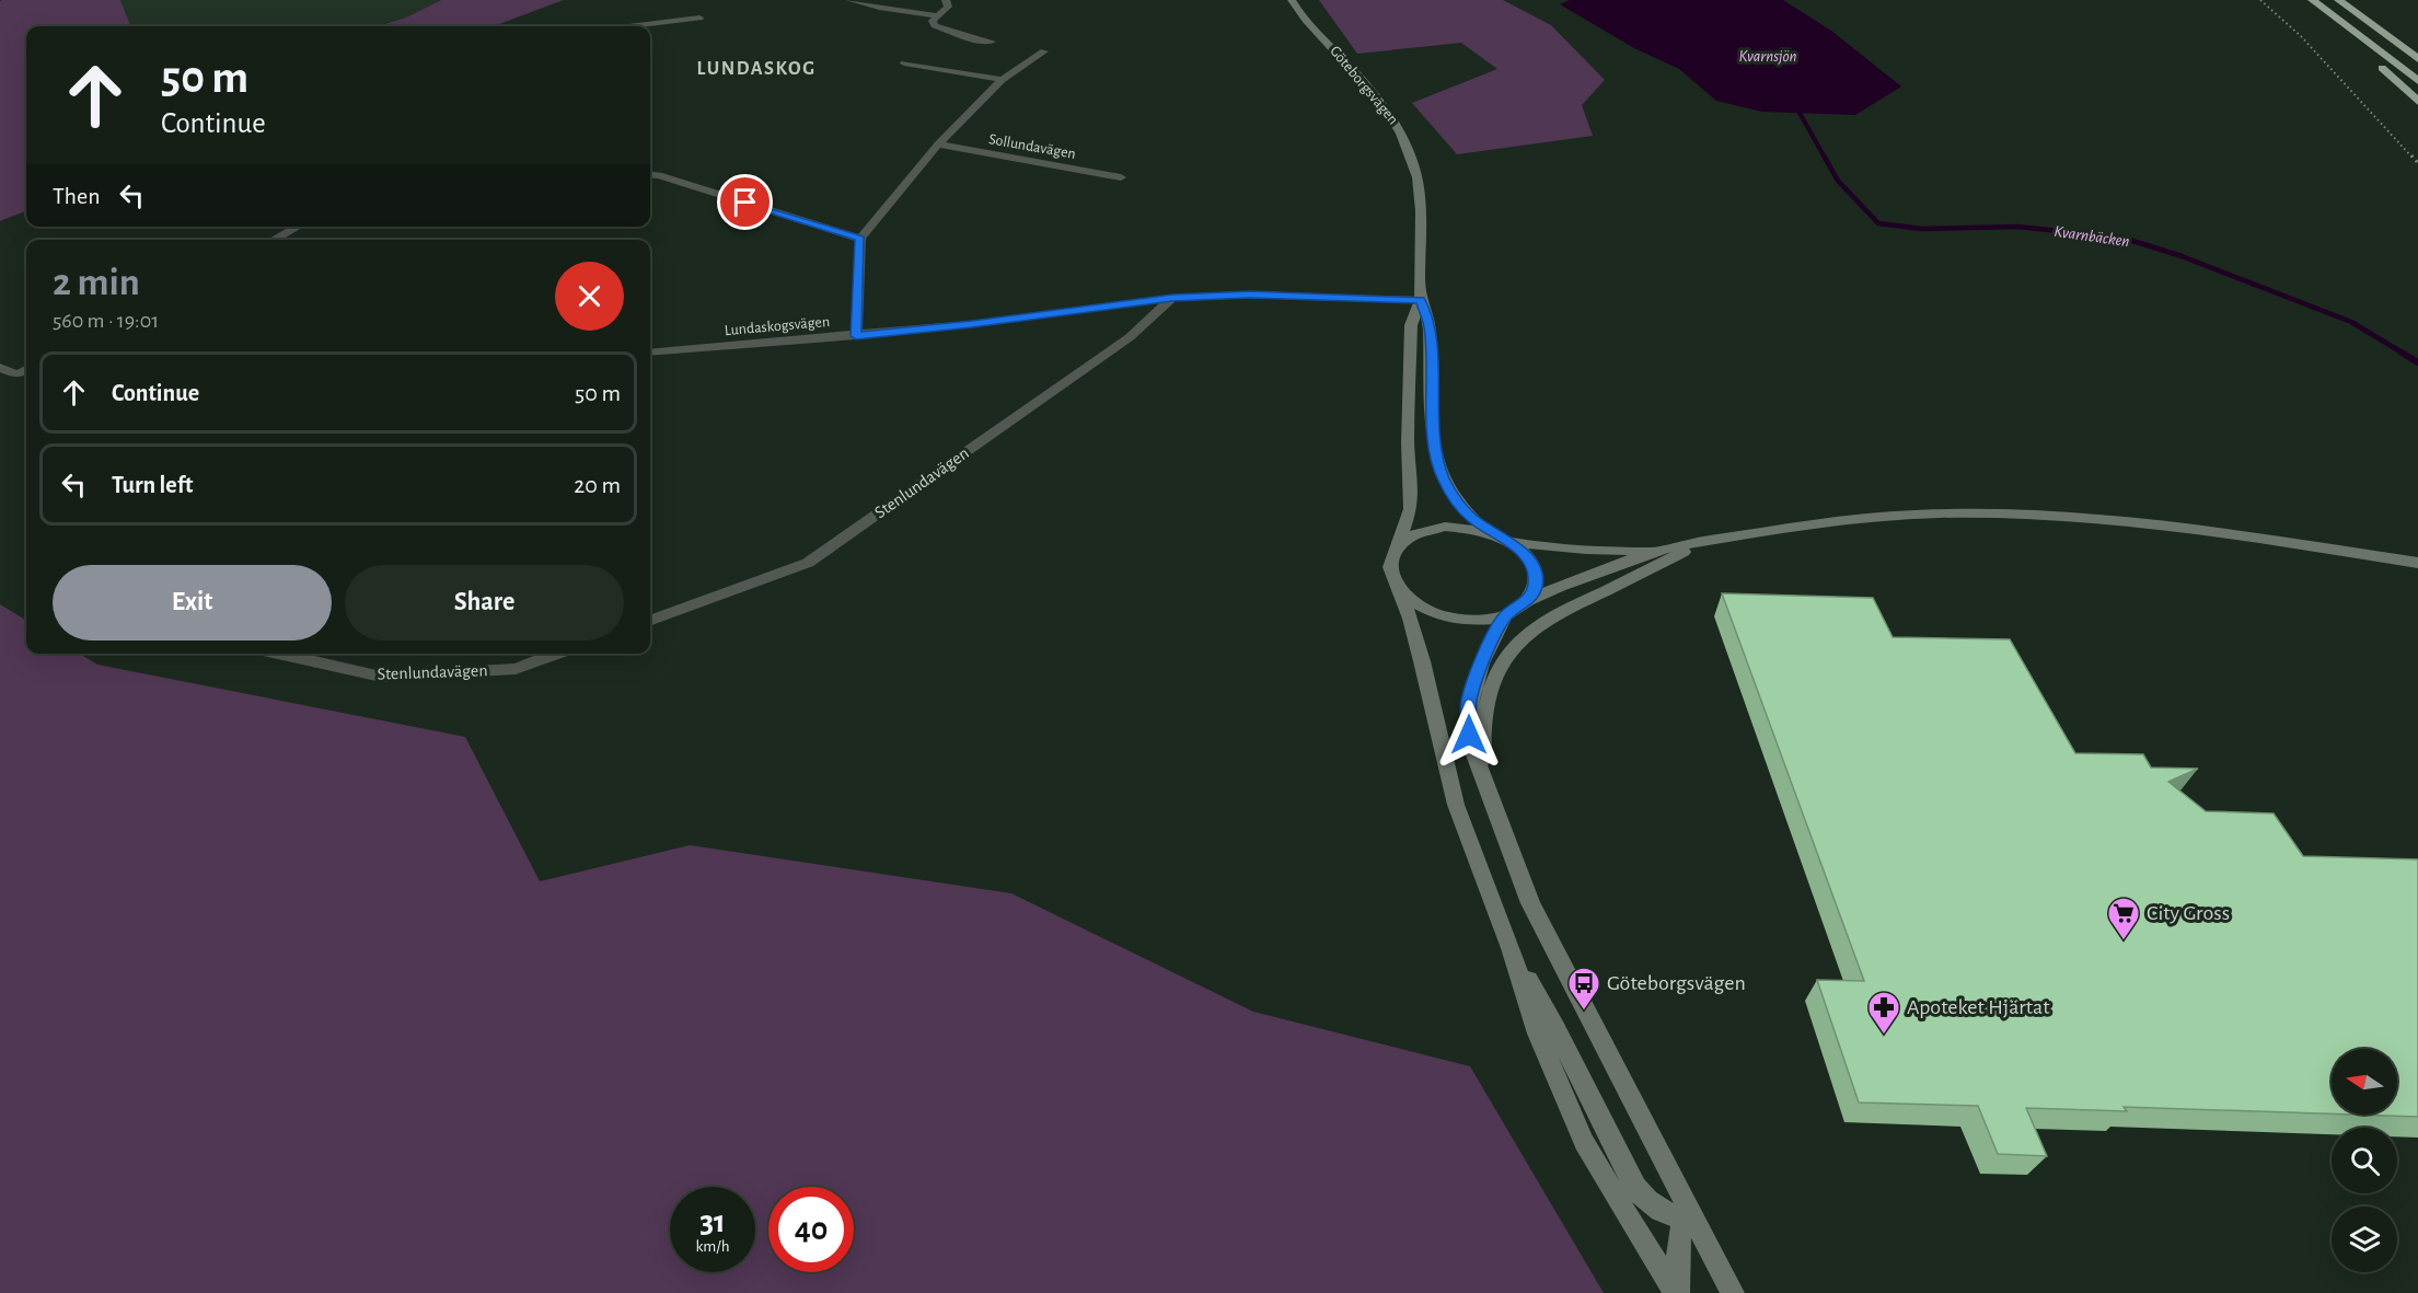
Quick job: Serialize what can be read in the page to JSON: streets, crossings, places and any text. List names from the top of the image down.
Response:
{
  "streets": {
    "street": [
      "Göteborgsvägen",
      "Sollundavägen",
      "Lundaskogsvägen",
      "Stenlundavägen"
    ]
  },
  "crossings": [
    ["Göteborgsvägen", "Lundaskogsvägen"],
    ["Lundaskogsvägen", "Stenlundavägen"]
  ],
  "districts": ["LUNDASKOG"],
  "water": ["Kvarnsjön", "Kvarnbäcken"],
  "places": {
    "supermarket": ["City Gross"],
    "bus stop": ["Göteborgsvägen"],
    "pharmacy": ["Apoteket Hjärtat"]
  },
  "north": "left",
  "page": {
    "turn": ["50 m", "Continue"],
    "then": "Then",
    "heading": ["2 min", "560 m · 19:01"],
    "list": [
      {
        "name": "Continue",
        "value": "50 m"
      },
      {
        "name": "Turn left",
        "value": "20 m"
      }
    ],
    "buttons": ["Exit", "Share"],
    "speed": "31 km/h",
    "limit": "40"
  }
}
